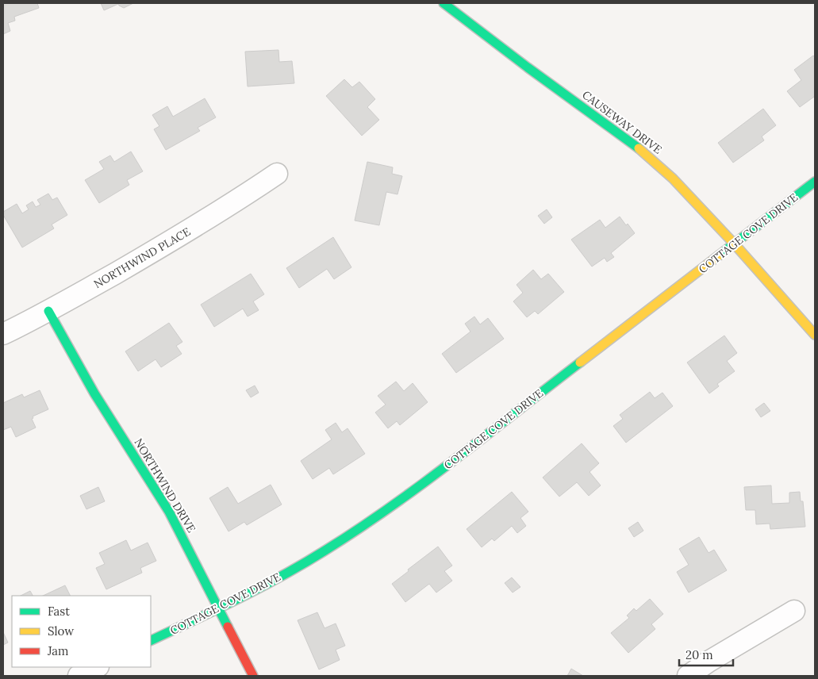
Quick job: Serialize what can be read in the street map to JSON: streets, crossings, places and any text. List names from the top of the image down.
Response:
{
  "streets": {
    "street": [
      "CAUSEWAY DRIVE",
      "COTTAGE COVE DRIVE",
      "NORTHWIND PLACE",
      "NORTHWIND DRIVE"
    ]
  },
  "crossings": [
    ["CAUSEWAY DRIVE", "COTTAGE COVE DRIVE"],
    ["COTTAGE COVE DRIVE", "NORTHWIND DRIVE"],
    ["NORTHWIND PLACE", "NORTHWIND DRIVE"]
  ],
  "legend": ["Fast", "Slow", "Jam"],
  "scale_bar": "20 m"
}
